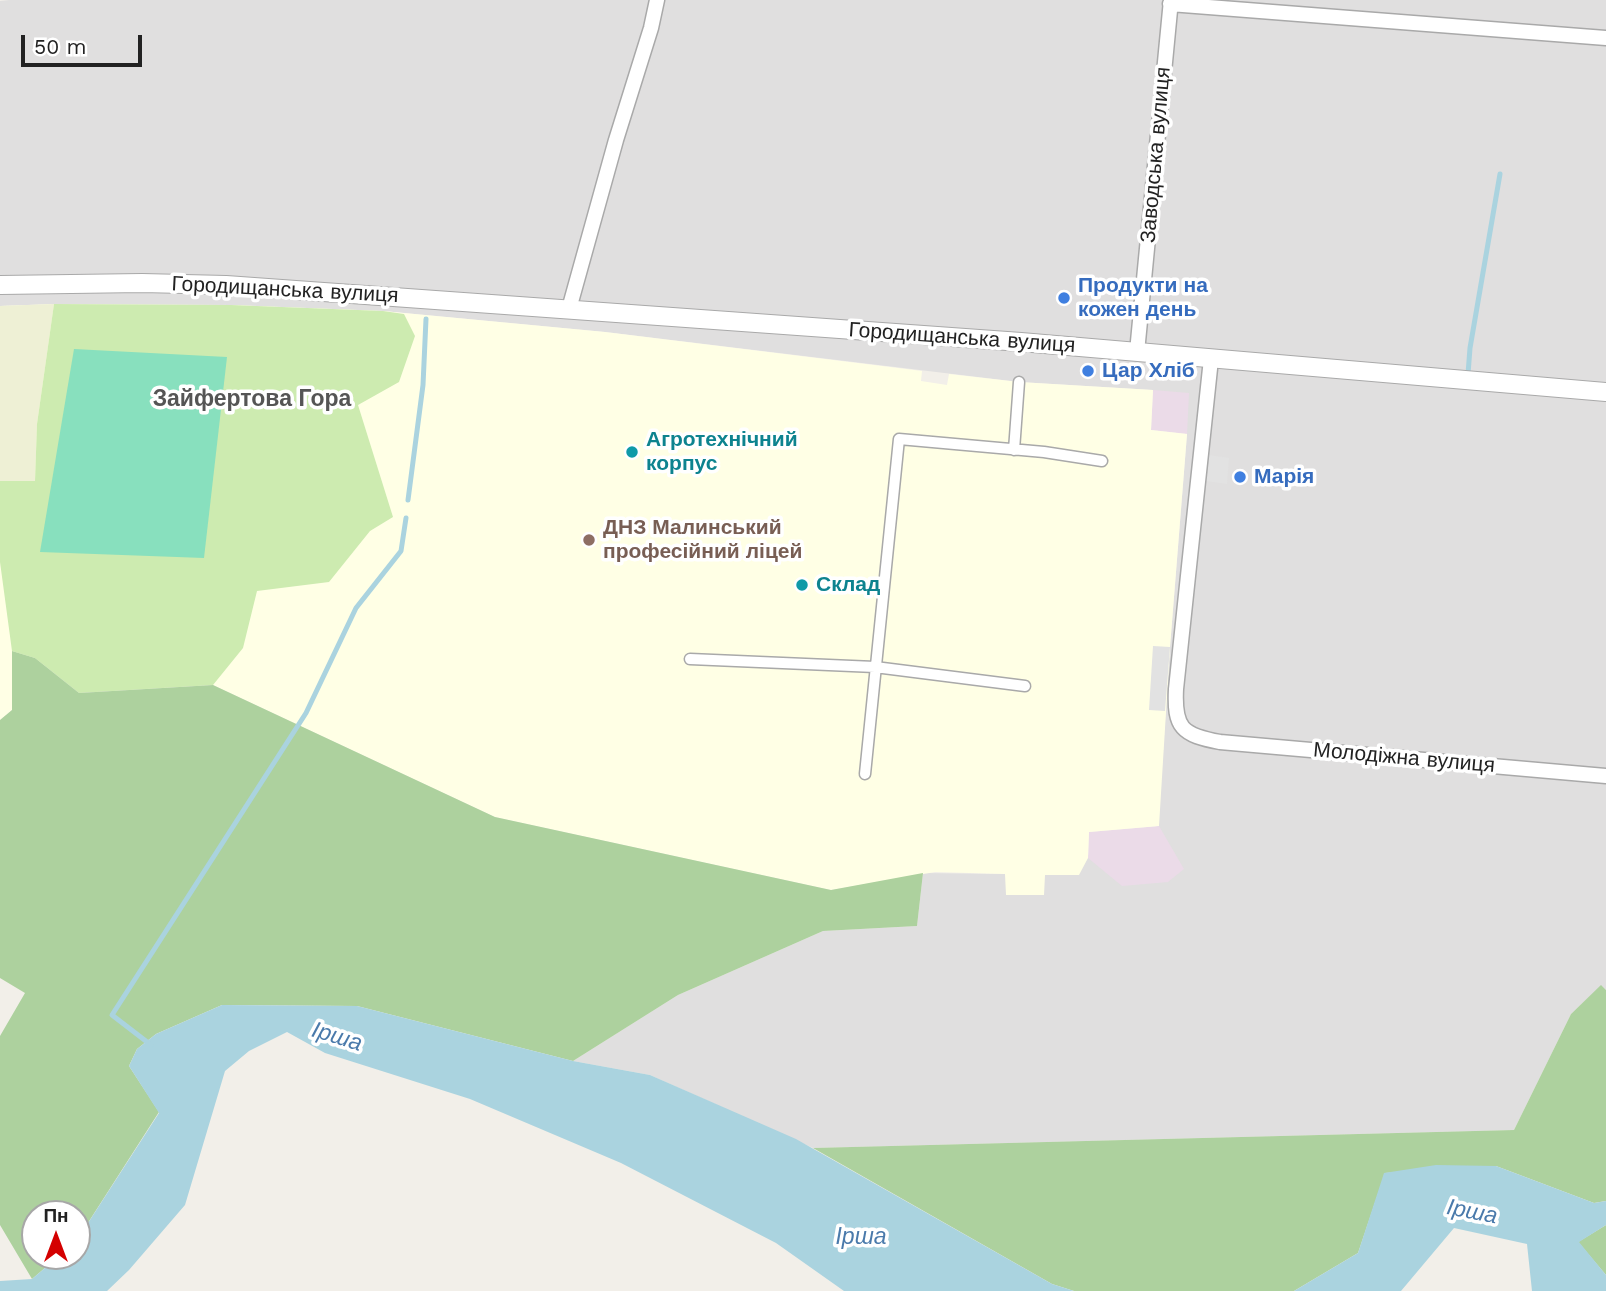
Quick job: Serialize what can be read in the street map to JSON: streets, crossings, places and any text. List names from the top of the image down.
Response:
{
  "streets": {
    "street": ["Заводська вулиця", "Городищанська вулиця", "Молодіжна вулиця"]
  },
  "crossings": [
    ["Заводська вулиця", "Городищанська вулиця"],
    ["Городищанська вулиця", "Молодіжна вулиця"]
  ],
  "districts": ["Зайфертова Гора"],
  "water": ["Ірша"],
  "places": [
    "Продукти на кожен день",
    "Цар Хліб",
    "Агротехнічний корпус",
    "Марія",
    "ДНЗ Малинський професійний ліцей",
    "Склад"
  ],
  "scale_bar": "50 m",
  "north": "top"
}
